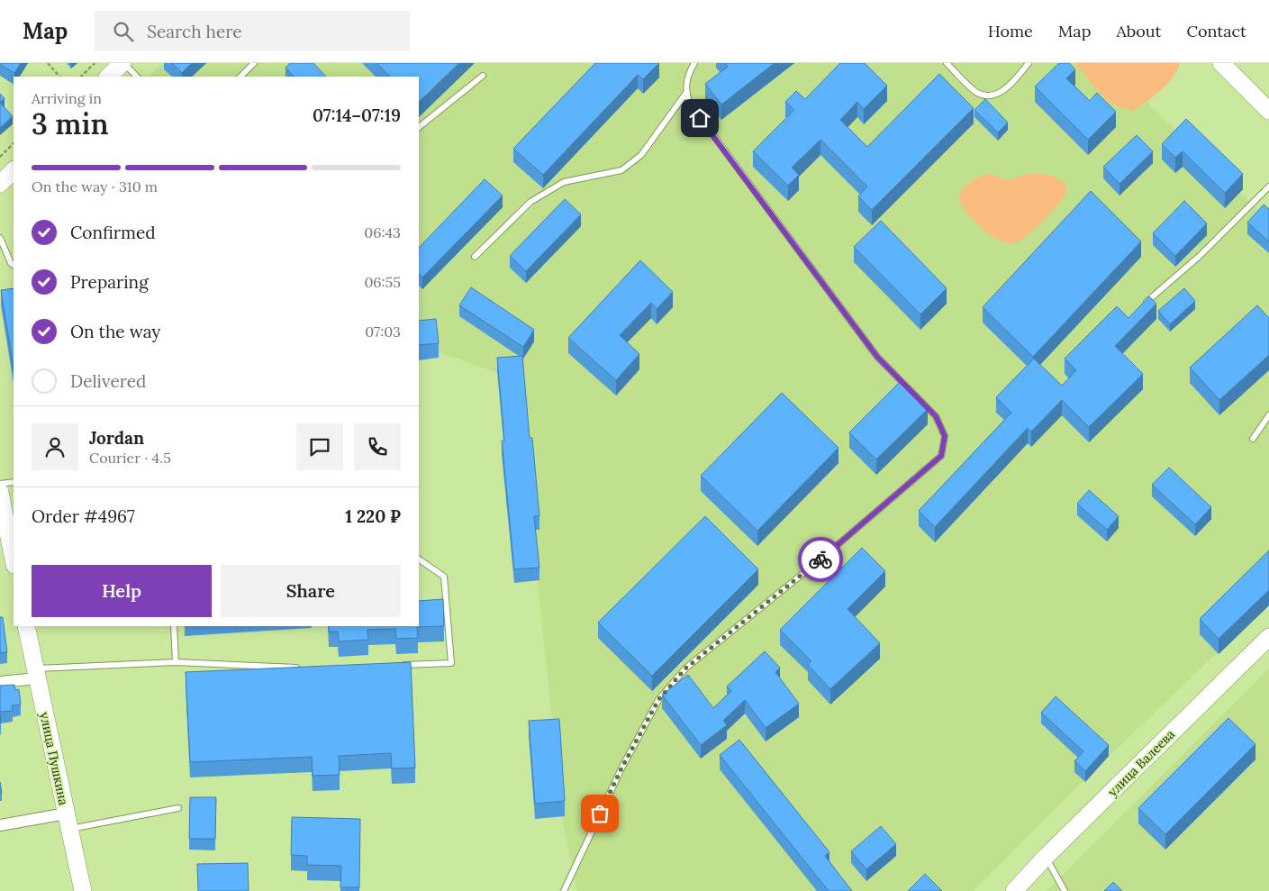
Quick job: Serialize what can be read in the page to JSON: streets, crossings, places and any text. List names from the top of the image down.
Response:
{
  "streets": {
    "main road": ["улица Пушкина", "улица Валеева"]
  },
  "page": {
    "header": "Map",
    "search": "Search here",
    "nav": [
      "Home",
      "Map",
      "About",
      "Contact"
    ],
    "heading": ["3 min", "Arriving in", "07:14–07:19"],
    "panel": [
      "Jordan",
      "Courier · 4.5",
      "Order #4967",
      "1 220 ₽"
    ],
    "bar": "On the way · 310 m",
    "list": [
      ["Confirmed", "06:43"],
      ["Preparing", "06:55"],
      ["On the way", "07:03"],
      "Delivered"
    ],
    "buttons": ["Help", "Share"]
  }
}
